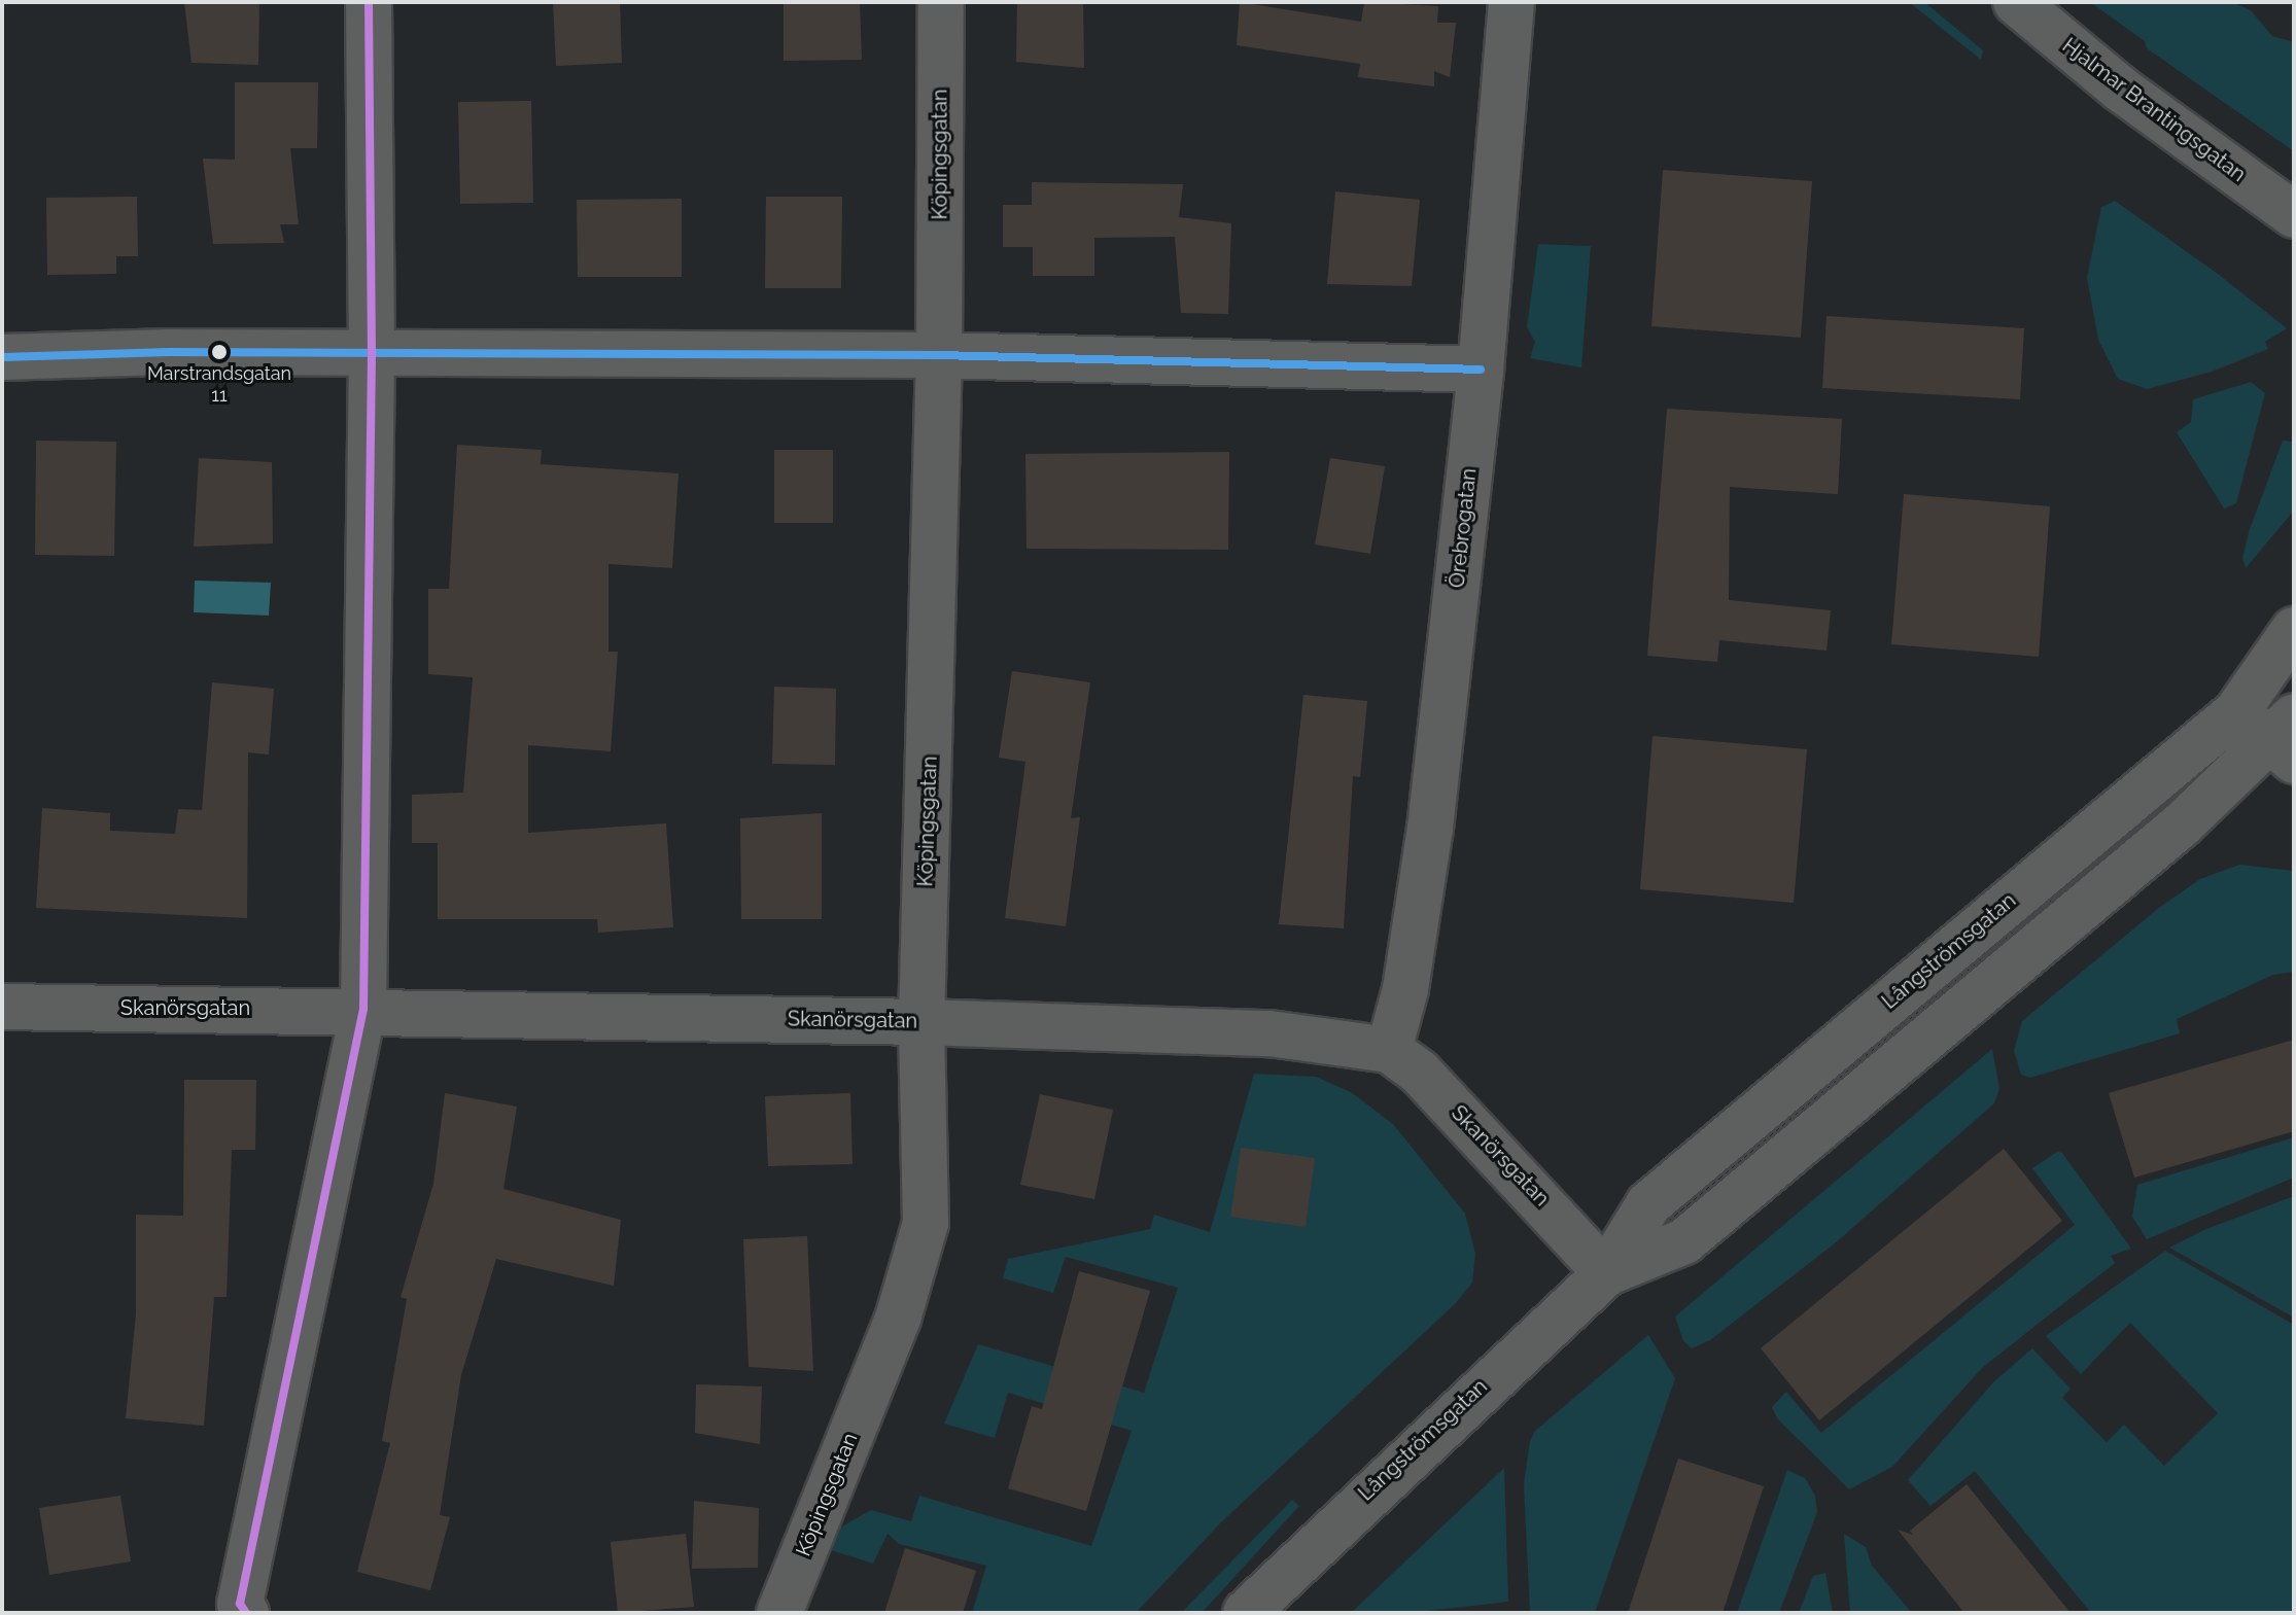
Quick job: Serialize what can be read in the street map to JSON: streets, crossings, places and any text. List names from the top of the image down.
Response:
{
  "streets": {
    "street": [
      "Hjalmar Brantingsgatan",
      "Köpingsgatan",
      "Örebrogatan",
      "Långströmsgatan",
      "Skanörsgatan"
    ]
  },
  "crossings": [
    ["Köpingsgatan", "Skanörsgatan"],
    ["Örebrogatan", "Skanörsgatan"],
    ["Långströmsgatan", "Skanörsgatan"]
  ],
  "places": ["Marstrandsgatan 11"]
}
